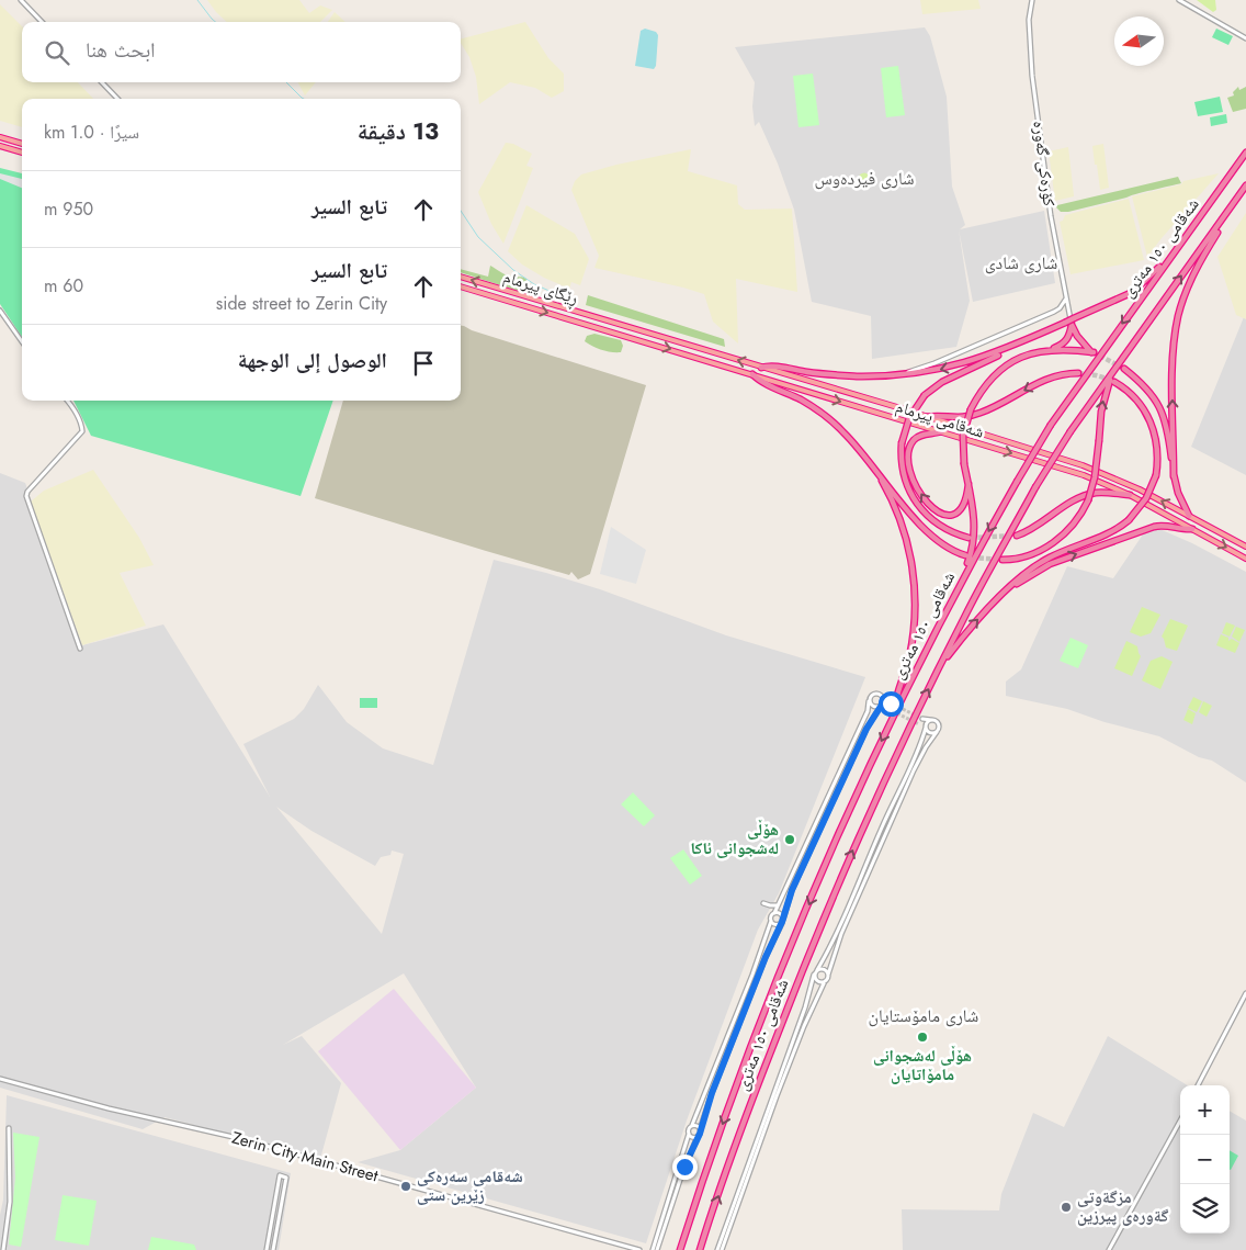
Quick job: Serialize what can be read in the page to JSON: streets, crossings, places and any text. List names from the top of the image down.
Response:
{
  "streets": {
    "highway": ["شەقامی ١٥٠ مەتری", "ڕێگای پیرمام", "شەقامی پیرمام"],
    "street": ["کۆرەکی گەورە", "Zerin City Main Street"]
  },
  "crossings": [
    ["ڕێگای پیرمام", "شەقامی پیرمام"]
  ],
  "districts": ["شاری فیردەوس", "شاری شادی", "شاری مامۆستایان"],
  "places": [
    "هۆڵی لەشجوانی ئاکا",
    "هۆڵی لەشجوانی مامۆاتایان",
    "شەقامی سەرەکی زێرین ستی",
    "مزگةوتی گةورەی پیرزین"
  ],
  "north": "left",
  "page": {
    "search": "ابحث هنا",
    "heading": ["13 دقيقة", "سيرًا · 1.0 km"],
    "list": [
      ["تابع السير", "950 m"],
      ["تابع السير", "side street to Zerin City", "60 m"],
      "الوصول إلى الوجهة"
    ],
    "map_buttons": ["+", "−"]
  }
}
